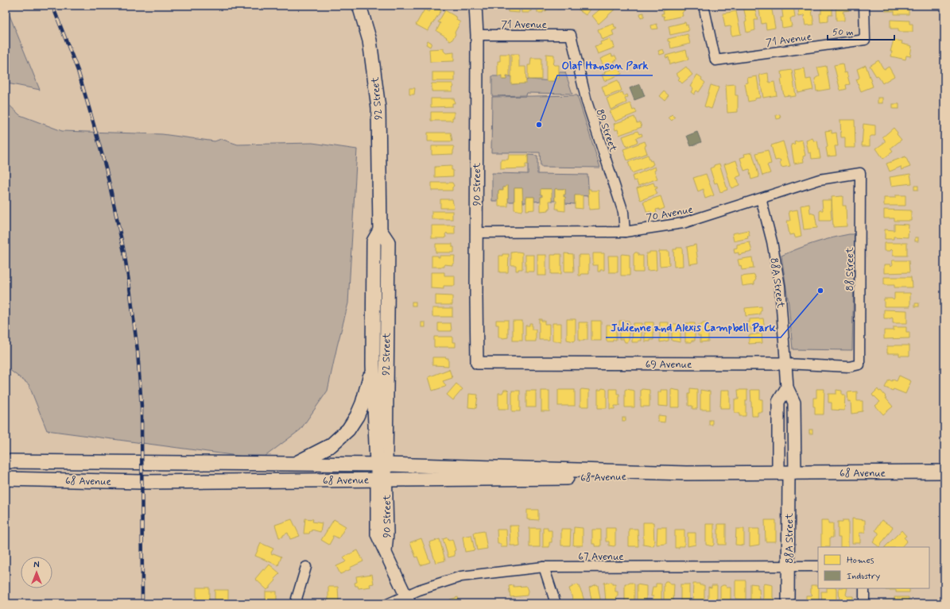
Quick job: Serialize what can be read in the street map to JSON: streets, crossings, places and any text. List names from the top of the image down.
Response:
{
  "streets": {
    "main road": ["92 Street", "68 Avenue"],
    "street": [
      "71 Avenue",
      "89 Street",
      "90 Street",
      "70 Avenue",
      "88 Street",
      "88A Street",
      "69 Avenue",
      "67 Avenue"
    ]
  },
  "crossings": [
    ["71 Avenue", "89 Street"],
    ["71 Avenue", "90 Street"],
    ["92 Street", "90 Street"],
    ["92 Street", "68 Avenue"],
    ["89 Street", "70 Avenue"],
    ["90 Street", "70 Avenue"],
    ["90 Street", "69 Avenue"],
    ["90 Street", "68 Avenue"],
    ["90 Street", "67 Avenue"],
    ["70 Avenue", "88 Street"],
    ["70 Avenue", "88A Street"],
    ["88 Street", "69 Avenue"],
    ["88A Street", "69 Avenue"],
    ["88A Street", "68 Avenue"],
    ["88A Street", "67 Avenue"]
  ],
  "places": ["Olaf Hanson Park", "Julienne and Alexis Campbell Park"],
  "legend": ["Homes", "Industry"],
  "scale_bar": "50 m",
  "north": "top"
}
